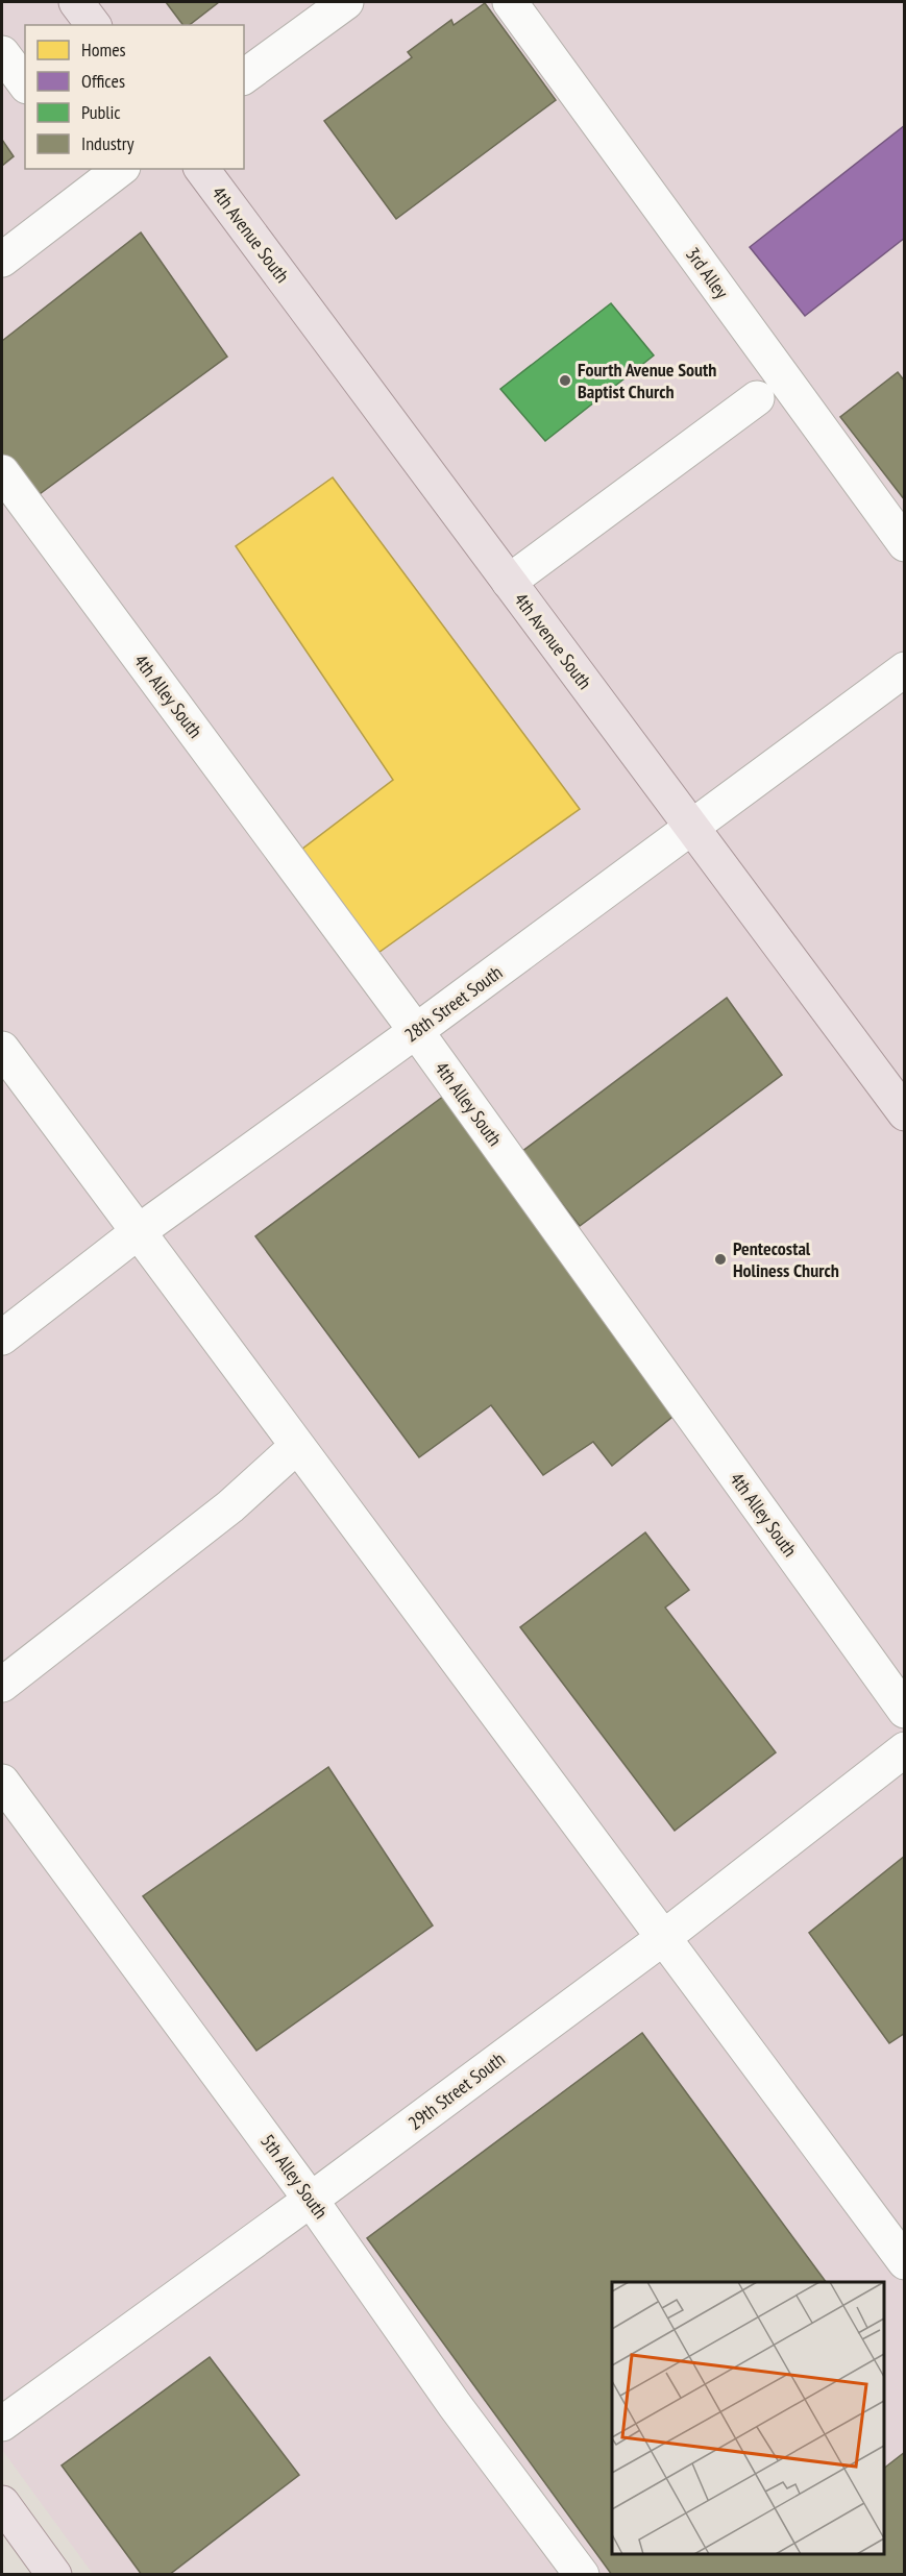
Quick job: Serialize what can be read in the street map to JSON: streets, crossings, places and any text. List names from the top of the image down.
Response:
{
  "streets": {
    "main road": ["4th Avenue South"],
    "street": [
      "3rd Alley",
      "4th Alley South",
      "28th Street South",
      "29th Street South",
      "5th Alley South"
    ]
  },
  "crossings": [
    ["4th Avenue South", "28th Street South"],
    ["4th Alley South", "28th Street South"],
    ["29th Street South", "5th Alley South"]
  ],
  "places": ["Fourth Avenue South Baptist Church", "Pentecostal Holiness Church"],
  "legend": [
    "Homes",
    "Offices",
    "Public",
    "Industry"
  ]
}
